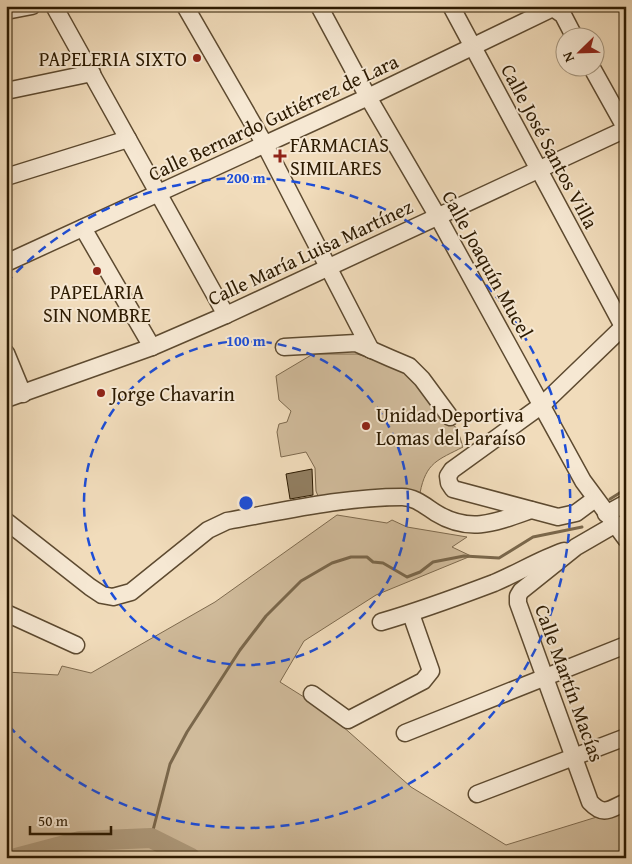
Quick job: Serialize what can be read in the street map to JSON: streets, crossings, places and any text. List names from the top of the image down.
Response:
{
  "streets": {
    "street": [
      "Calle Bernardo Gutiérrez de Lara",
      "Calle José Santos Villa",
      "Calle María Luisa Martínez",
      "Calle Joaquín Mucel",
      "Calle Martín Macías"
    ]
  },
  "crossings": [
    ["Calle Bernardo Gutiérrez de Lara", "Calle José Santos Villa"],
    ["Calle Bernardo Gutiérrez de Lara", "Calle Joaquín Mucel"],
    ["Calle José Santos Villa", "Calle María Luisa Martínez"],
    ["Calle María Luisa Martínez", "Calle Joaquín Mucel"],
    ["Calle Joaquín Mucel", "Calle Martín Macías"]
  ],
  "places": {
    "other": [
      "PAPELERIA SIXTO",
      "PAPELARIA SIN NOMBRE",
      "Jorge Chavarin",
      "Unidad Deportiva Lomas del Paraíso"
    ],
    "health": ["FARMACIAS SIMILARES"]
  },
  "scale_bar": "50 m",
  "north": "bottom left",
  "rings": ["200 m", "100 m"]
}
